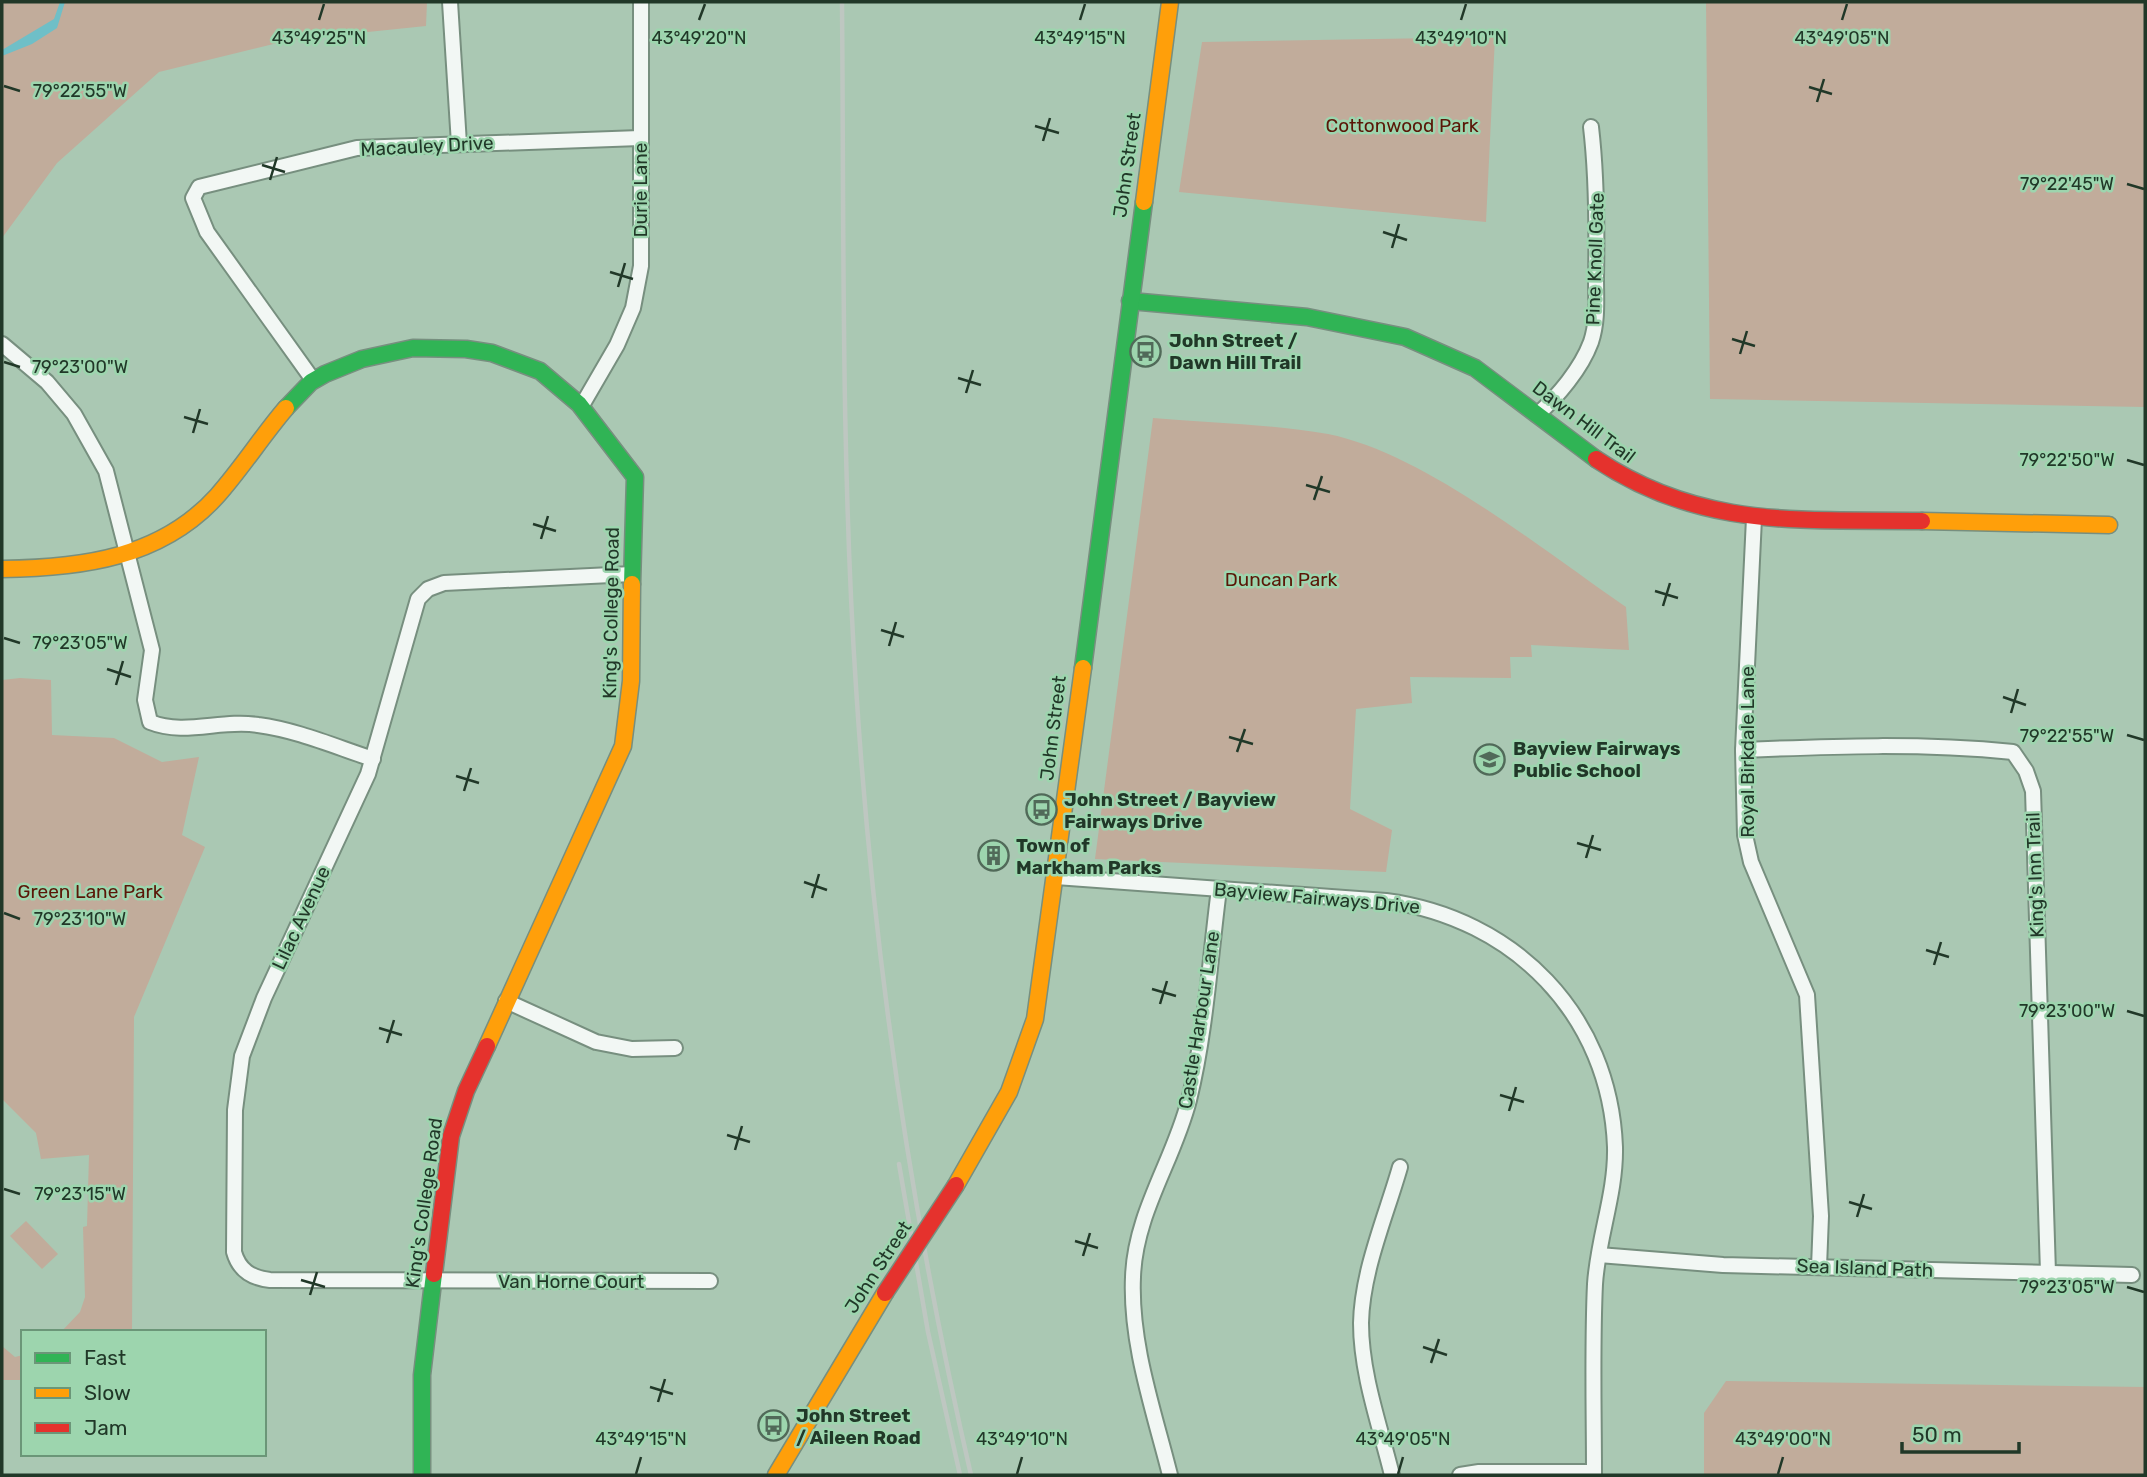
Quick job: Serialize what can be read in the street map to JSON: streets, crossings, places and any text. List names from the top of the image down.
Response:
{
  "streets": {
    "street": [
      "Macauley Drive",
      "John Street",
      "Durie Lane",
      "Pine Knoll Gate",
      "Dawn Hill Trail",
      "King's College Road",
      "Royal Birkdale Lane",
      "King's Inn Trail",
      "Bayview Fairways Drive",
      "Lilac Avenue",
      "Castle Harbour Lane",
      "Sea Island Path",
      "Van Horne Court"
    ]
  },
  "crossings": [
    ["Macauley Drive", "Durie Lane"],
    ["Macauley Drive", "King's College Road"],
    ["John Street", "Dawn Hill Trail"],
    ["John Street", "Bayview Fairways Drive"],
    ["Durie Lane", "King's College Road"],
    ["Pine Knoll Gate", "Dawn Hill Trail"],
    ["Dawn Hill Trail", "Royal Birkdale Lane"],
    ["King's College Road", "Lilac Avenue"],
    ["King's College Road", "Van Horne Court"],
    ["Royal Birkdale Lane", "King's Inn Trail"],
    ["Royal Birkdale Lane", "Sea Island Path"],
    ["King's Inn Trail", "Sea Island Path"],
    ["Bayview Fairways Drive", "Castle Harbour Lane"],
    ["Bayview Fairways Drive", "Sea Island Path"],
    ["Lilac Avenue", "Van Horne Court"]
  ],
  "parks": ["Cottonwood Park", "Duncan Park", "Green Lane Park"],
  "places": {
    "bus stop": ["John Street / Dawn Hill Trail", "John Street / Bayview Fairways Drive", "John Street / Aileen Road"],
    "school or university": ["Bayview Fairways Public School"],
    "building": ["Town of Markham Parks"]
  },
  "legend": ["Fast", "Slow", "Jam"],
  "scale_bar": "50 m",
  "coordinates": [
    "43°49'25\"N",
    "43°49'20\"N",
    "43°49'15\"N",
    "43°49'10\"N",
    "43°49'05\"N",
    "79°22'55\"W",
    "79°22'45\"W",
    "79°23'00\"W",
    "79°22'50\"W",
    "79°23'05\"W",
    "79°23'10\"W",
    "79°23'15\"W",
    "43°49'00\"N"
  ]
}
